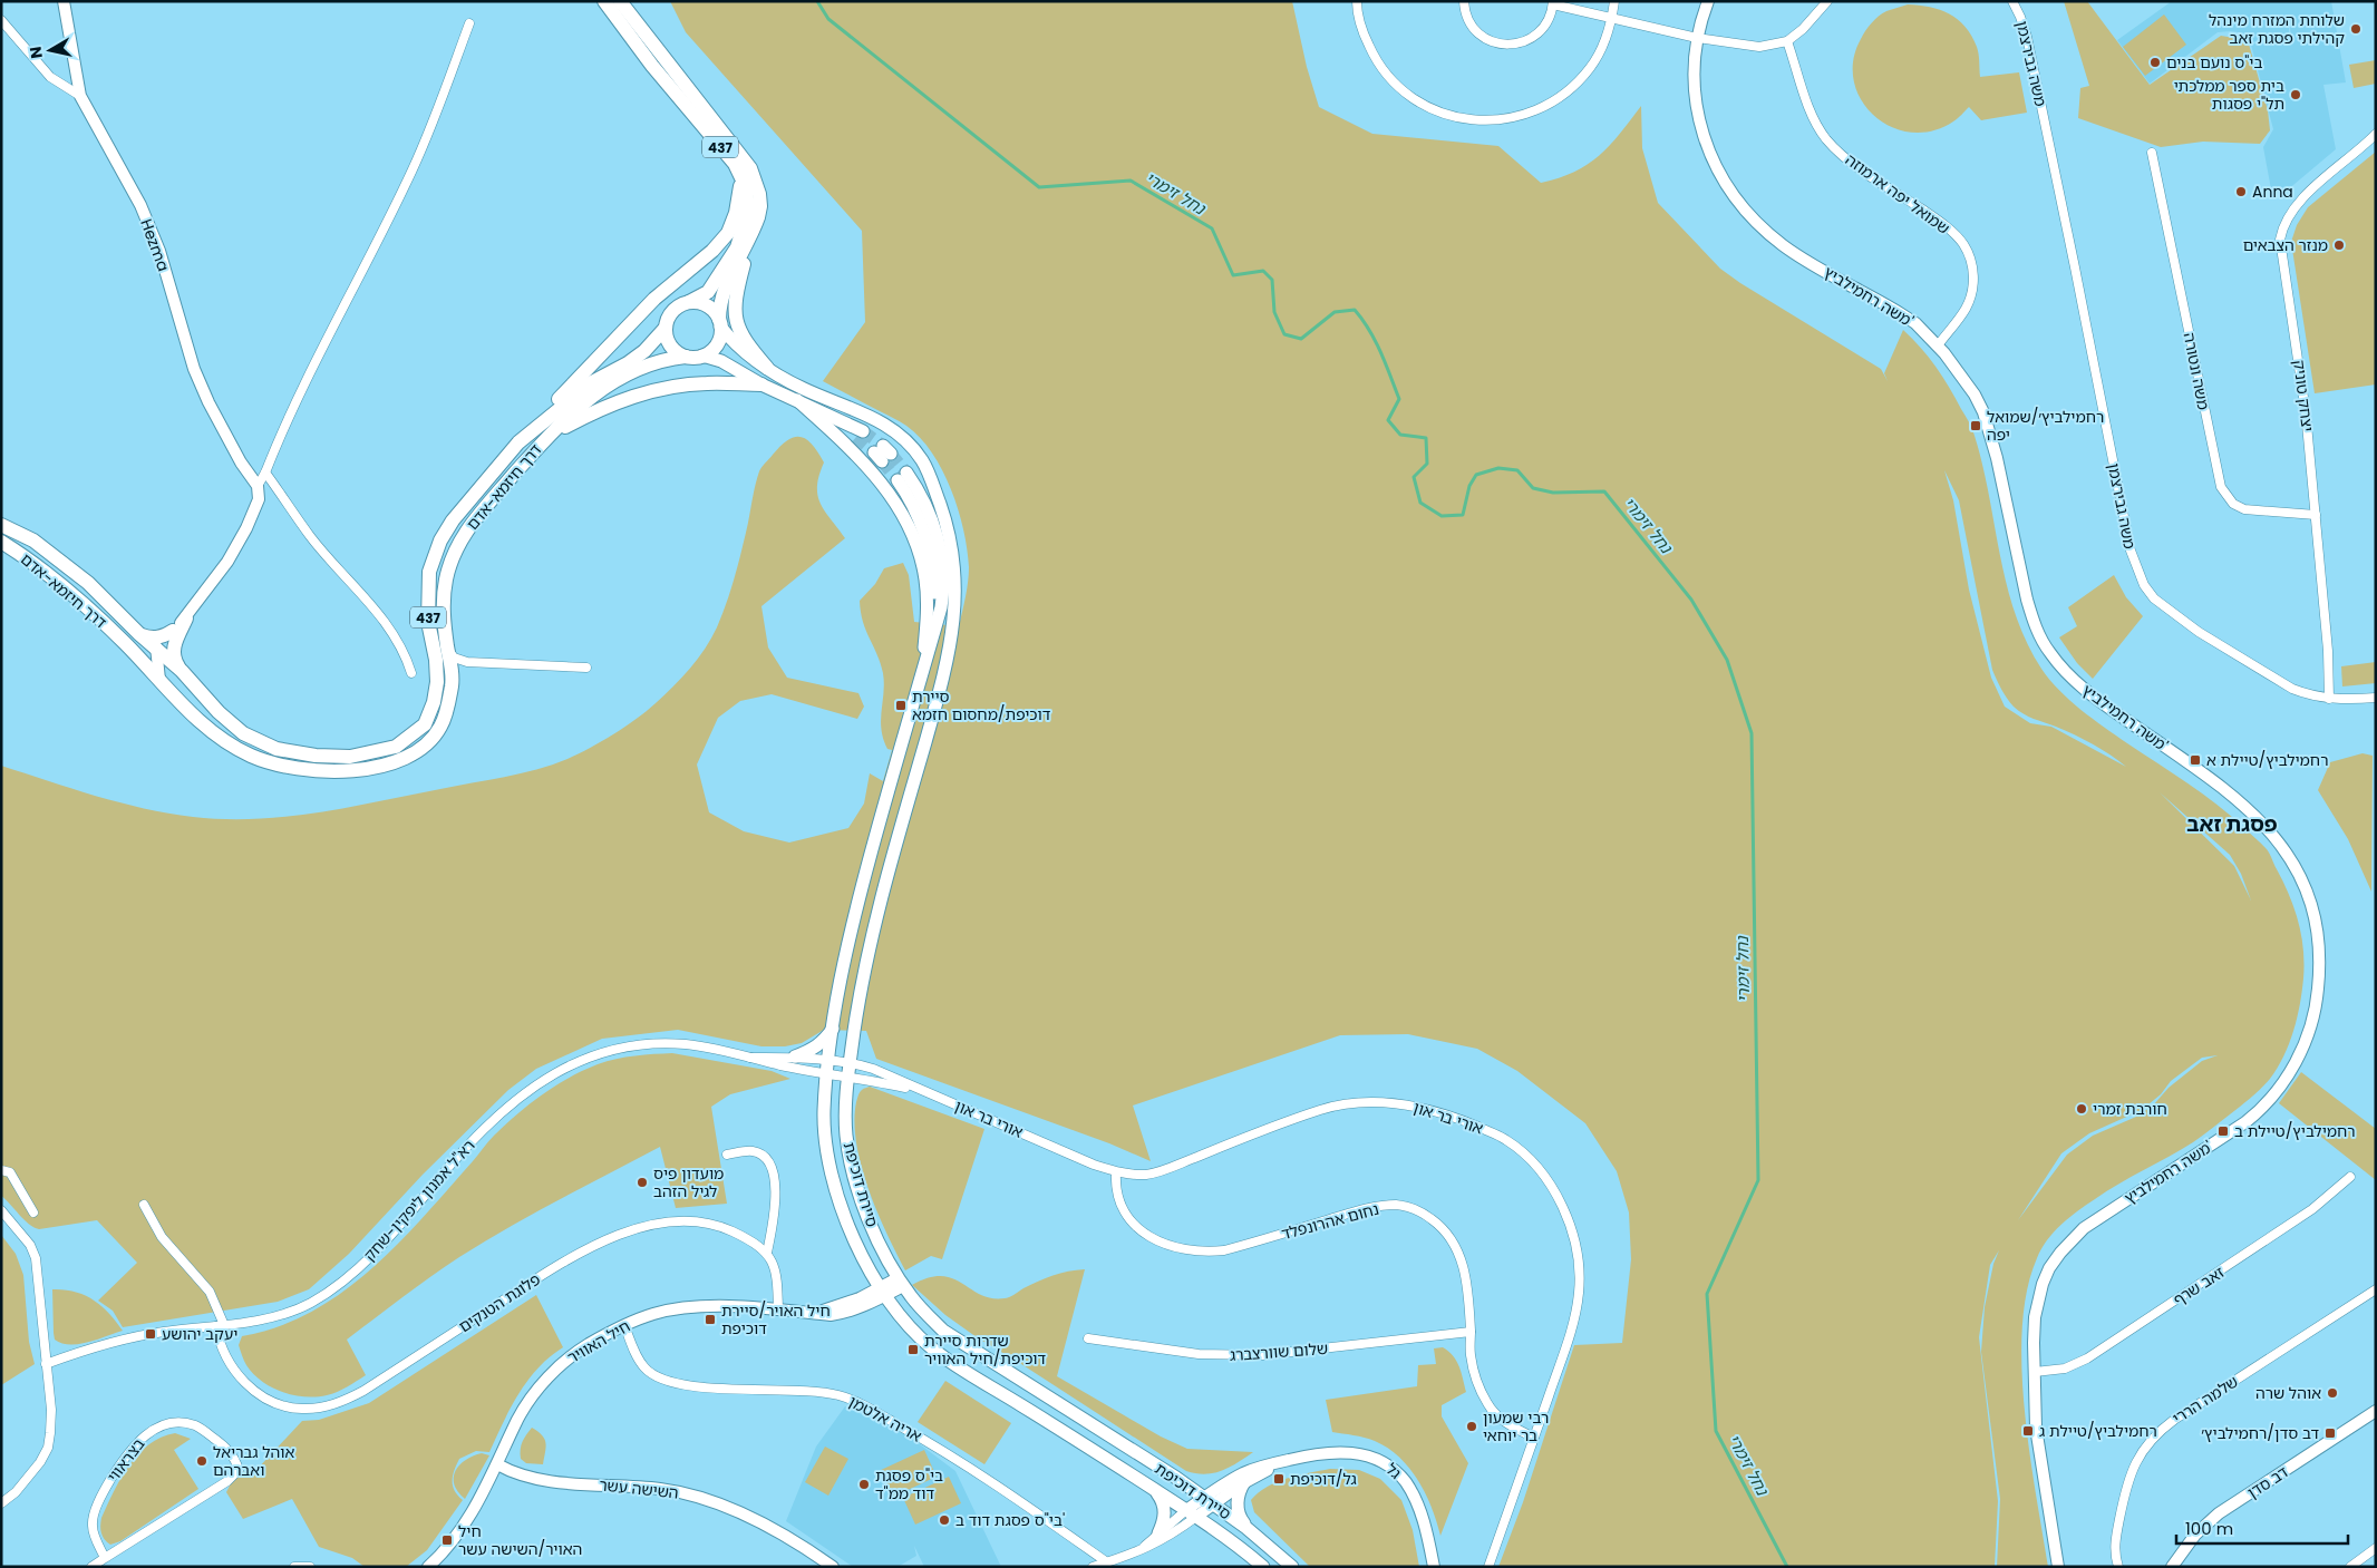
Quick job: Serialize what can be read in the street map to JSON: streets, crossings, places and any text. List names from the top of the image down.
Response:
{
  "streets": {
    "main road": ["437", "דרך חיזמא-אדם", "סיירת דוכיפת"],
    "street": [
      "משה גבירצמן",
      "שמואל יפה ארמוזה",
      "Hezma",
      "משה רחמילביץ'",
      "משה ונטורה",
      "יצחק טוניק",
      "אורי בר און",
      "רא\"ל אמנון ליפקין-שחק",
      "נחום אהרונפלד",
      "זאב שרף",
      "פלוגת הטנקים",
      "חיל האוויר",
      "שלום שוורצברג",
      "שלמה הררי",
      "אריה אלטמן",
      "בצראווי",
      "גל",
      "דב סדן",
      "השישה עשר"
    ]
  },
  "crossings": [
    ["משה גבירצמן", "יצחק טוניק"],
    ["437", "דרך חיזמא-אדם"],
    ["437", "סיירת דוכיפת"],
    ["שמואל יפה ארמוזה", "משה רחמילביץ'"],
    ["משה רחמילביץ'", "זאב שרף"],
    ["משה ונטורה", "יצחק טוניק"],
    ["דרך חיזמא-אדם", "סיירת דוכיפת"],
    ["אורי בר און", "סיירת דוכיפת"],
    ["אורי בר און", "רא\"ל אמנון ליפקין-שחק"],
    ["אורי בר און", "נחום אהרונפלד"],
    ["סיירת דוכיפת", "רא\"ל אמנון ליפקין-שחק"],
    ["סיירת דוכיפת", "חיל האוויר"],
    ["סיירת דוכיפת", "גל"],
    ["רא\"ל אמנון ליפקין-שחק", "פלוגת הטנקים"],
    ["נחום אהרונפלד", "שלום שוורצברג"],
    ["חיל האוויר", "אריה אלטמן"],
    ["חיל האוויר", "השישה עשר"]
  ],
  "districts": ["פסגת זאב"],
  "water": ["נחל זימרי"],
  "places": {
    "other": [
      "שלוחת המזרח מינהל קהילתי פסגת זאב",
      "בי\"ס נועם בנים",
      "בית ספר ממלכתי תל\"י פסגות",
      "Anna",
      "מנזר הצבאים",
      "חורבת זמרי",
      "מועדון פיס לגיל הזהב",
      "אוהל שרה",
      "רבי שמעון בר יוחאי",
      "אוהל גבריאל ואברהם",
      "בי\"ס פסגת דוד ממ\"ד",
      "בי\"ס פסגת דוד ב'"
    ],
    "transit": [
      "רחמילביץ׳/שמואל יפה",
      "סיירת דוכיפת/מחסום חזמא",
      "רחמילביץ/טיילת א",
      "רחמילביץ/טיילת ב",
      "חיל האויר/סיירת דוכיפת",
      "יעקב יהושע",
      "שדרות סיירת דוכיפת/חיל האוויר",
      "רחמילביץ/טיילת ג",
      "דב סדן/רחמילביץ׳",
      "גל/דוכיפת",
      "חיל האויר/השישה עשר"
    ]
  },
  "scale_bar": "100 m",
  "north": "left"
}
